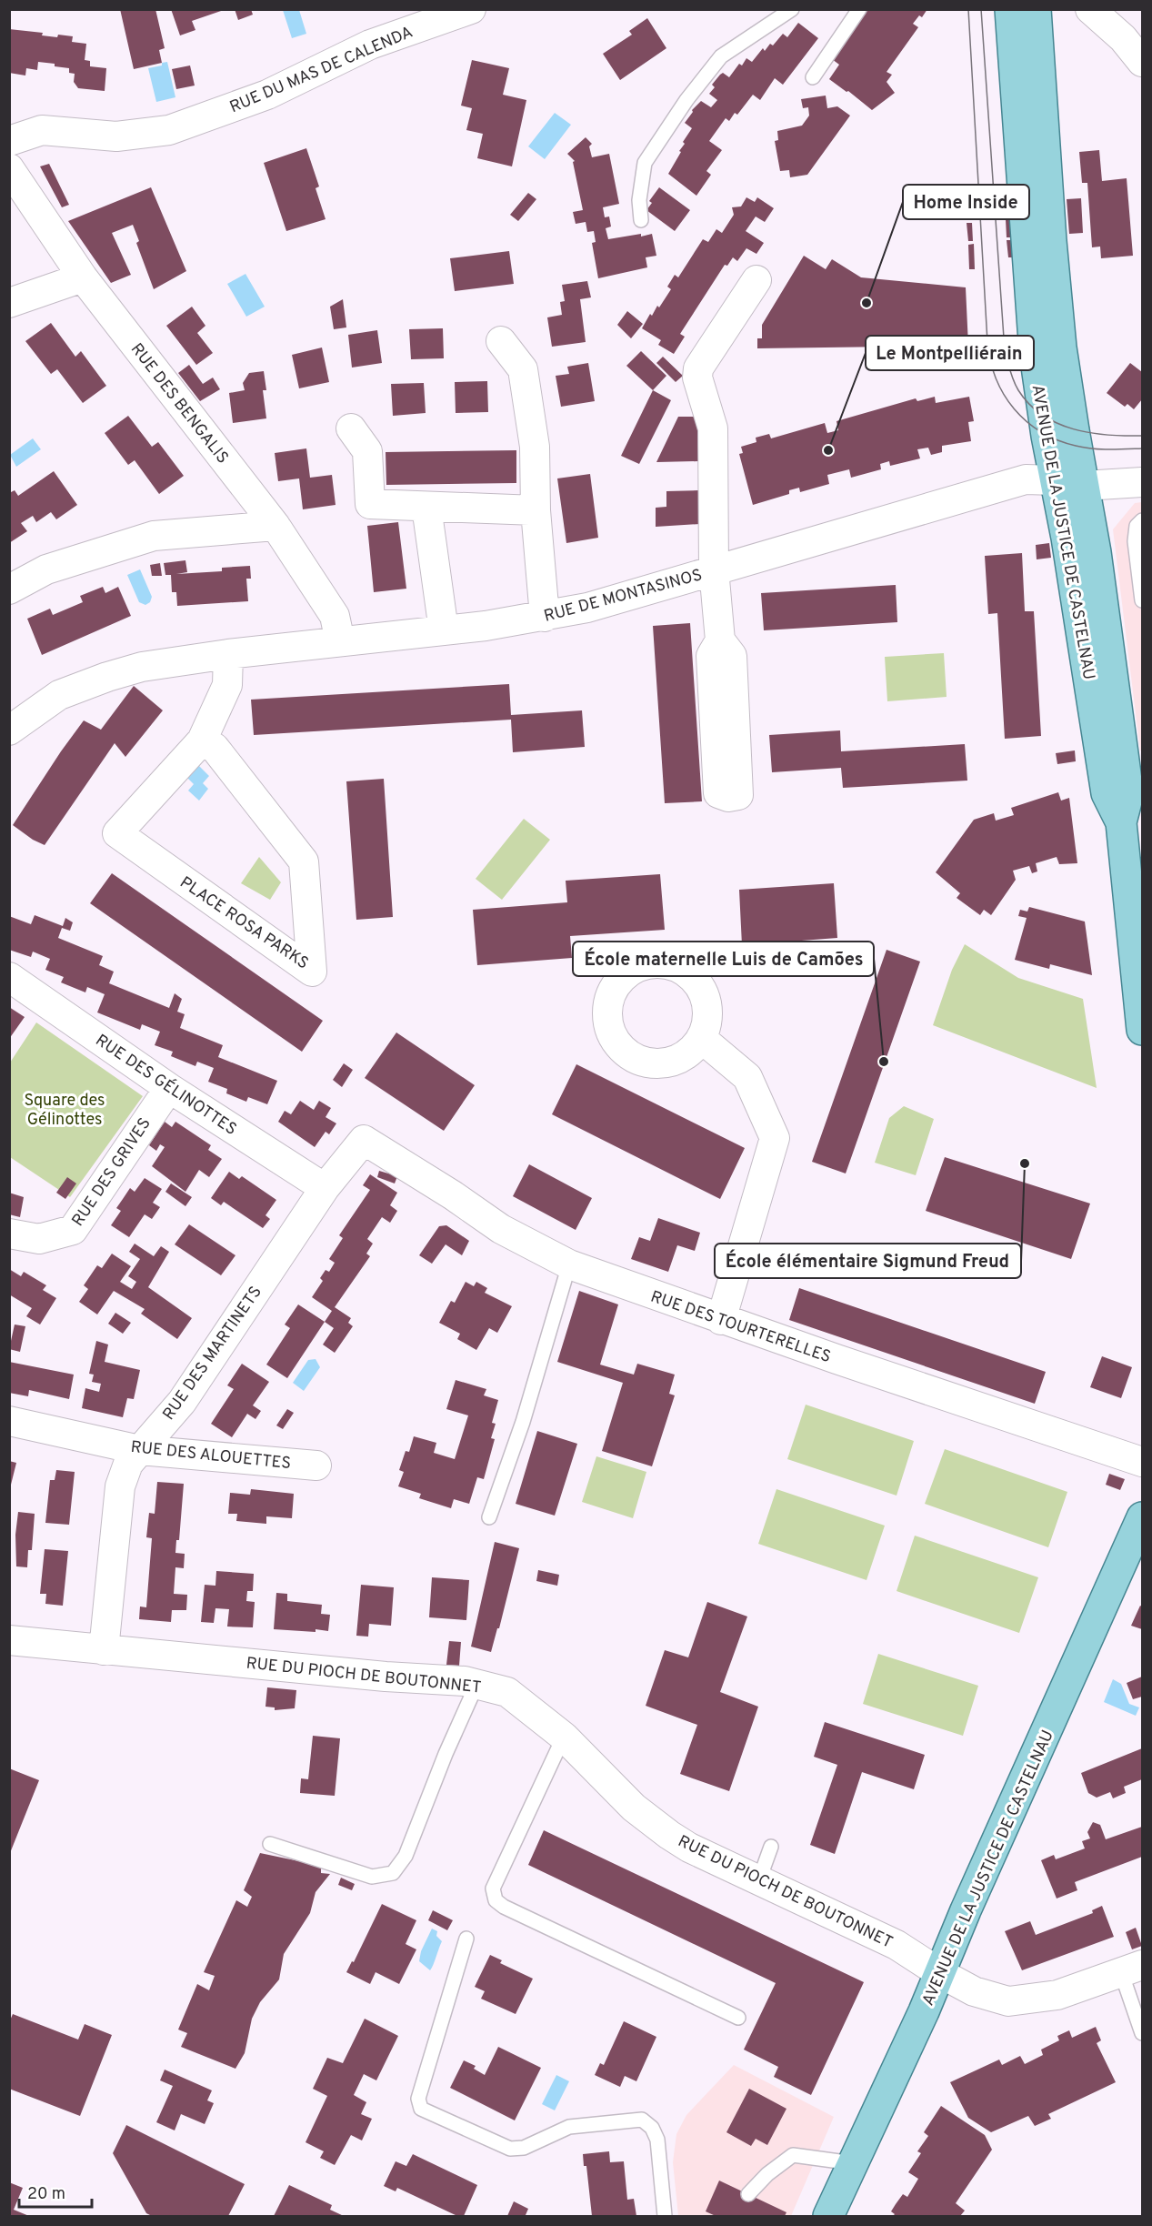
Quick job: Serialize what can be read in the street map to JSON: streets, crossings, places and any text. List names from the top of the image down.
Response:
{
  "streets": {
    "main road": ["AVENUE DE LA JUSTICE DE CASTELNAU"],
    "street": [
      "RUE DU MAS DE CALENDA",
      "RUE DES BENGALIS",
      "RUE DE MONTASINOS",
      "PLACE ROSA PARKS",
      "RUE DES GÉLINOTTES",
      "RUE DES GRIVES",
      "RUE DES TOURTERELLES",
      "RUE DES MARTINETS",
      "RUE DES ALOUETTES",
      "RUE DU PIOCH DE BOUTONNET"
    ]
  },
  "crossings": [
    ["RUE DES BENGALIS", "RUE DE MONTASINOS"],
    ["AVENUE DE LA JUSTICE DE CASTELNAU", "RUE DE MONTASINOS"],
    ["AVENUE DE LA JUSTICE DE CASTELNAU", "RUE DU PIOCH DE BOUTONNET"],
    ["RUE DE MONTASINOS", "PLACE ROSA PARKS"],
    ["RUE DES GÉLINOTTES", "RUE DES GRIVES"],
    ["RUE DES GÉLINOTTES", "RUE DES MARTINETS"],
    ["RUE DES TOURTERELLES", "RUE DES MARTINETS"],
    ["RUE DES MARTINETS", "RUE DES ALOUETTES"],
    ["RUE DES MARTINETS", "RUE DU PIOCH DE BOUTONNET"]
  ],
  "parks": ["Square des Gélinottes"],
  "places": [
    "Home Inside",
    "Le Montpelliérain",
    "École maternelle Luis de Camões",
    "École élémentaire Sigmund Freud"
  ],
  "scale_bar": "20 m"
}
